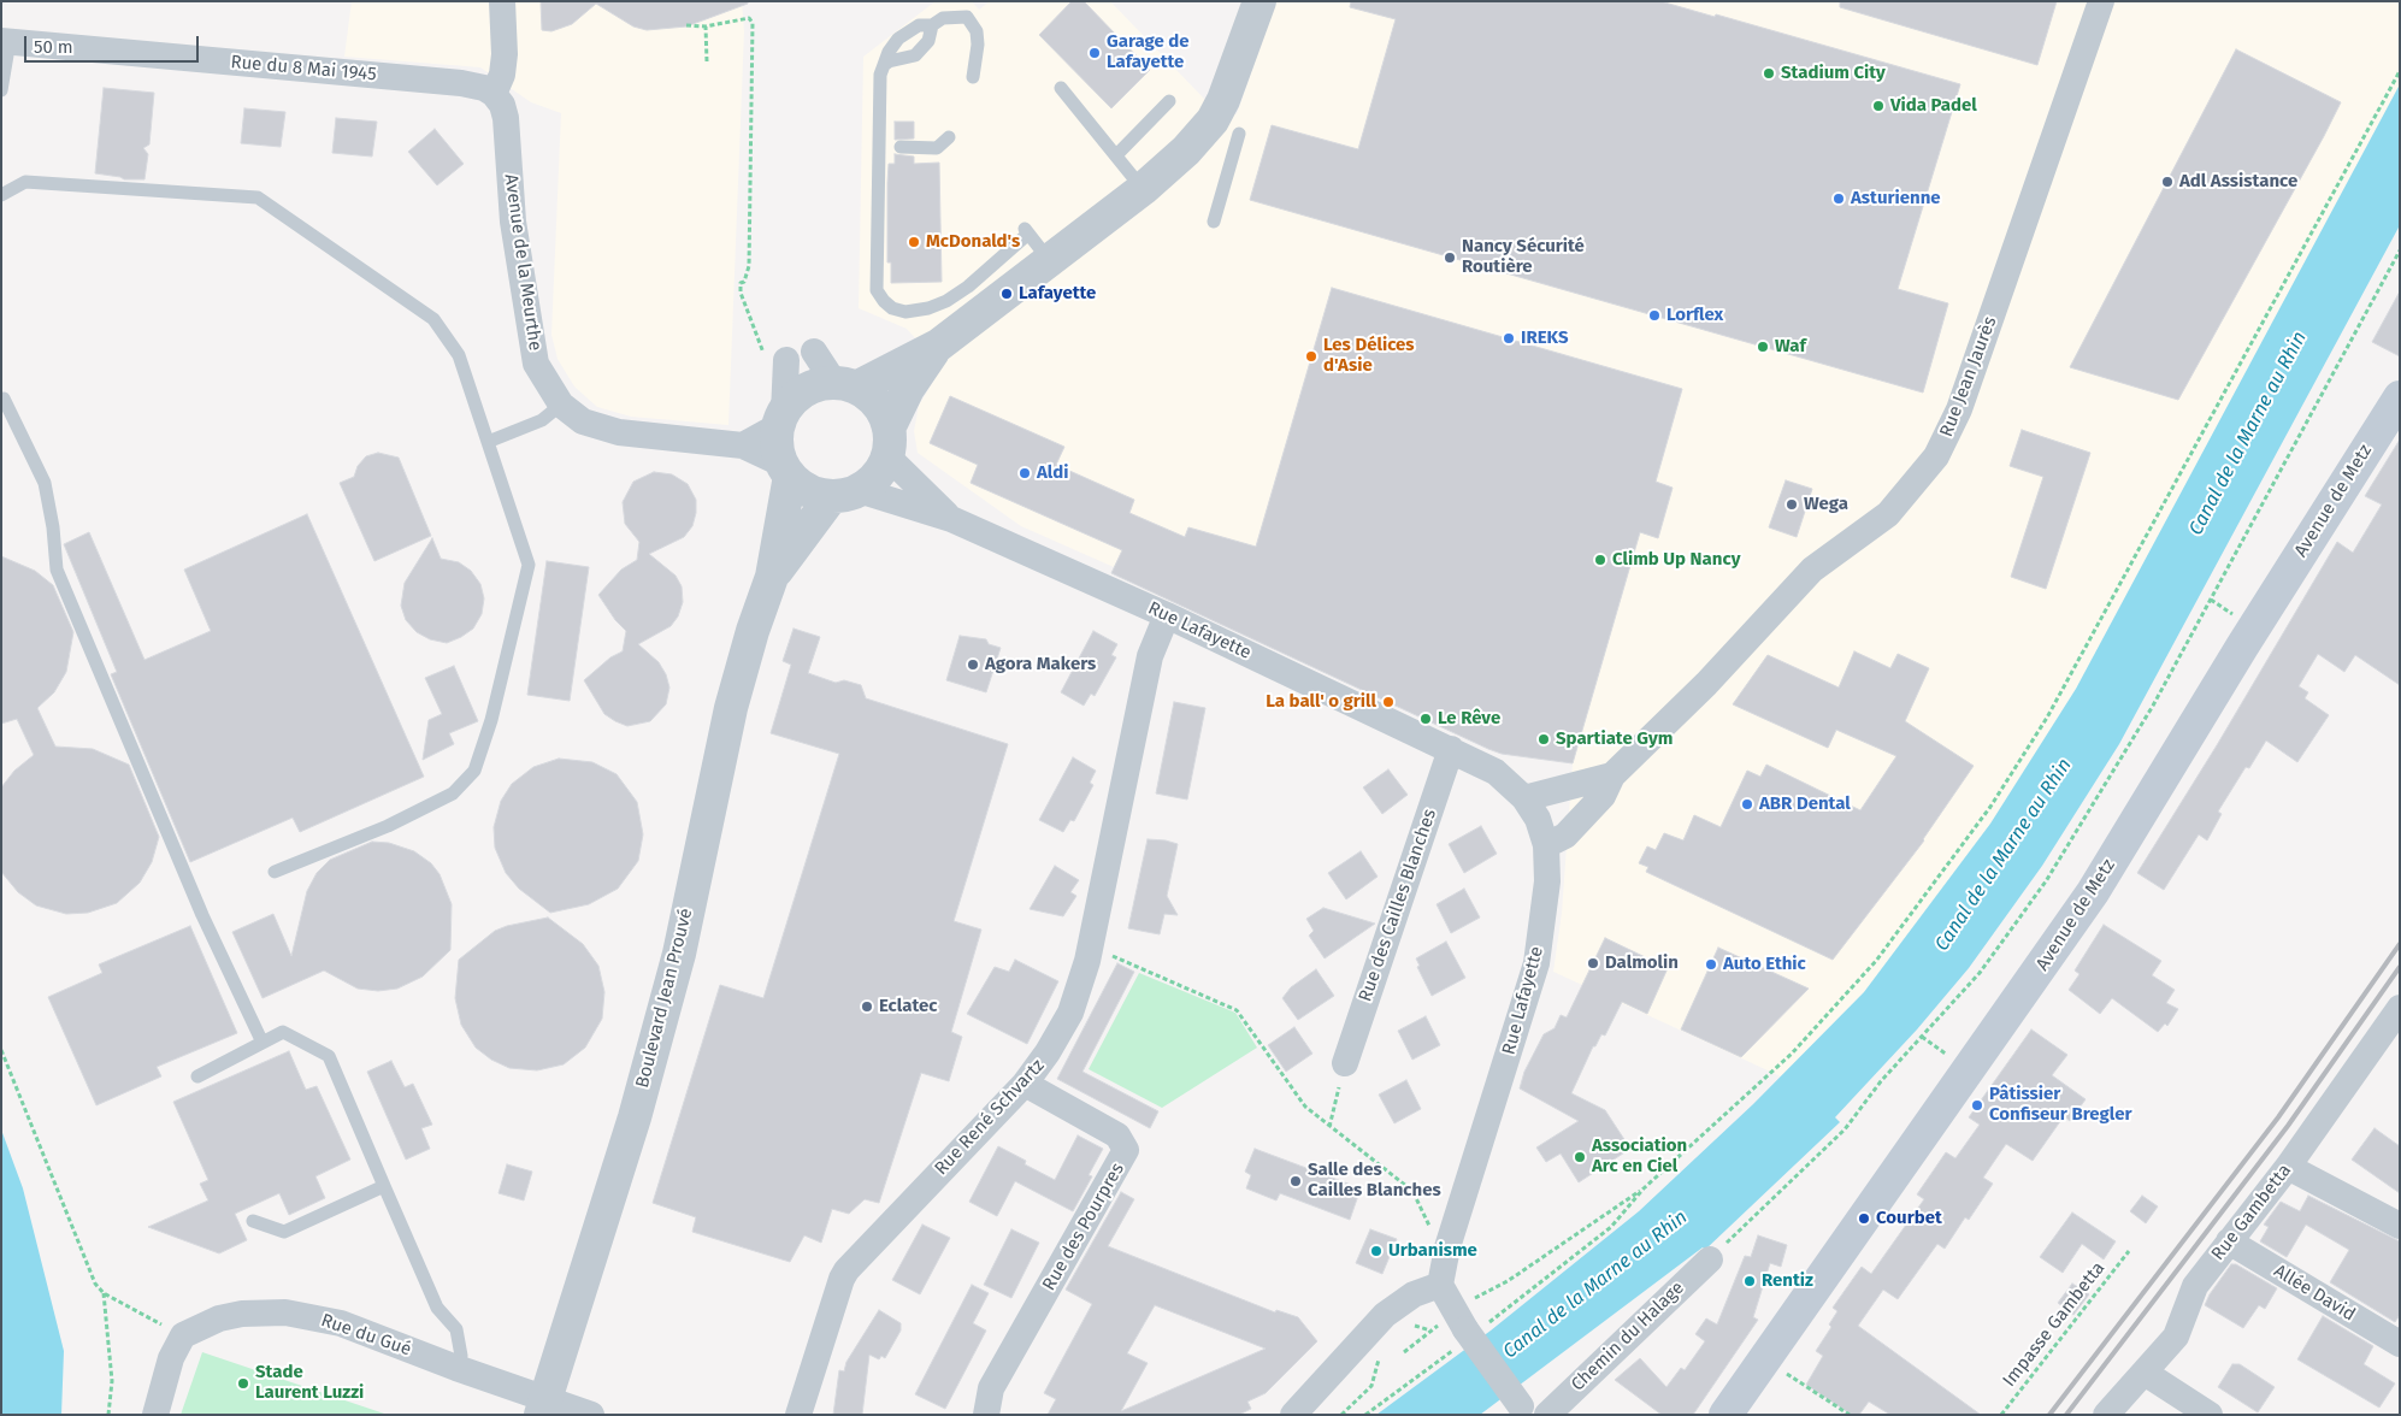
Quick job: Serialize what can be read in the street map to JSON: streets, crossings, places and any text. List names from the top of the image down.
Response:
{
  "streets": {
    "main road": ["Avenue de Metz"],
    "street": [
      "Rue du 8 Mai 1945",
      "Avenue de la Meurthe",
      "Rue Jean Jaurès",
      "Rue Lafayette",
      "Rue des Cailles Blanches",
      "Boulevard Jean Prouvé",
      "Rue René Schvartz",
      "Rue Gambetta",
      "Rue des Pourpres",
      "Allée David",
      "Rue du Gué",
      "Chemin du Halage"
    ],
    "path": ["Impasse Gambetta"]
  },
  "crossings": [
    ["Rue du 8 Mai 1945", "Avenue de la Meurthe"],
    ["Avenue de la Meurthe", "Rue Lafayette"],
    ["Avenue de la Meurthe", "Boulevard Jean Prouvé"],
    ["Rue Jean Jaurès", "Rue Lafayette"],
    ["Rue Lafayette", "Rue des Cailles Blanches"],
    ["Rue Lafayette", "Boulevard Jean Prouvé"],
    ["Rue Lafayette", "Rue René Schvartz"],
    ["Boulevard Jean Prouvé", "Rue du Gué"],
    ["Rue René Schvartz", "Rue des Pourpres"],
    ["Rue Gambetta", "Allée David"]
  ],
  "water": ["Canal de la Marne au Rhin"],
  "places": [
    "Garage de Lafayette",
    "Stadium City",
    "Vida Padel",
    "Adl Assistance",
    "Asturienne",
    "McDonald's",
    "Nancy Sécurité Routière",
    "Lafayette",
    "Lorflex",
    "IREKS",
    "Waf",
    "Les Délices d'Asie",
    "Aldi",
    "Wega",
    "Climb Up Nancy",
    "Agora Makers",
    "La ball' o grill",
    "Le Rêve",
    "Spartiate Gym",
    "ABR Dental",
    "Dalmolin",
    "Auto Ethic",
    "Eclatec",
    "Pâtissier Confiseur Bregler",
    "Association Arc en Ciel",
    "Salle des Cailles Blanches",
    "Courbet",
    "Urbanisme",
    "Rentiz",
    "Stade Laurent Luzzi"
  ],
  "scale_bar": "50 m"
}
